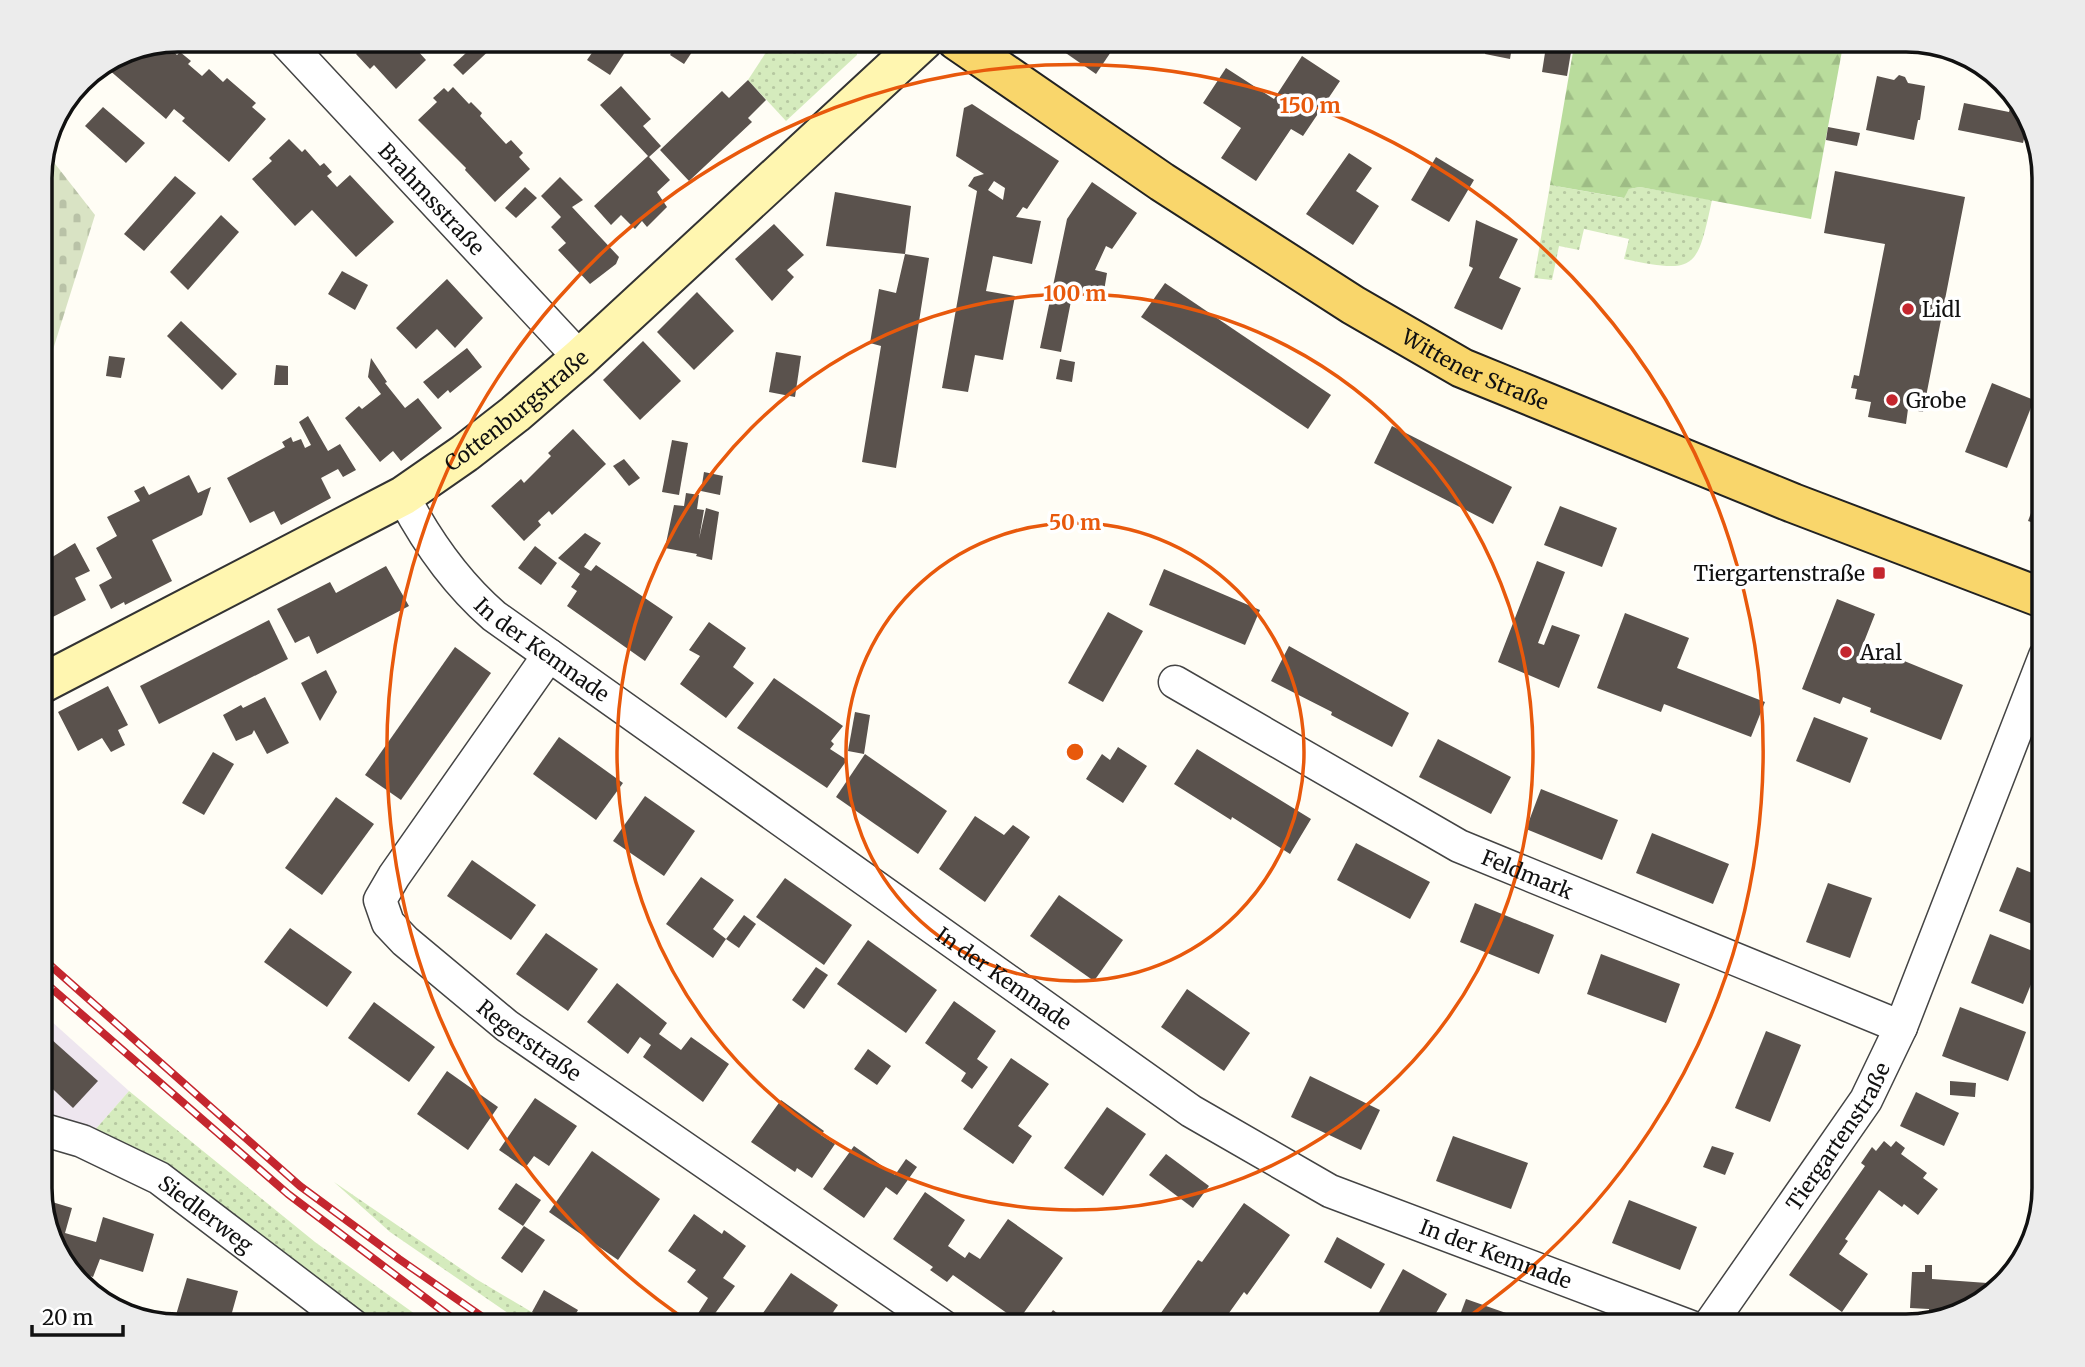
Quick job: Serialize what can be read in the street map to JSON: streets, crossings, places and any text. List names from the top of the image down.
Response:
{
  "streets": {
    "main road": ["Wittener Straße"],
    "street": [
      "Brahmsstraße",
      "Cottenburgstraße",
      "In der Kemnade",
      "Feldmark",
      "Regerstraße",
      "Tiergartenstraße",
      "Siedlerweg"
    ]
  },
  "crossings": [
    ["Brahmsstraße", "Cottenburgstraße"],
    ["Cottenburgstraße", "In der Kemnade"],
    ["In der Kemnade", "Regerstraße"],
    ["Feldmark", "Tiergartenstraße"]
  ],
  "places": {
    "other": ["Lidl", "Grobe", "Aral"],
    "transit": ["Tiergartenstraße"]
  },
  "scale_bar": "20 m",
  "rings": ["150 m", "100 m", "50 m"]
}
